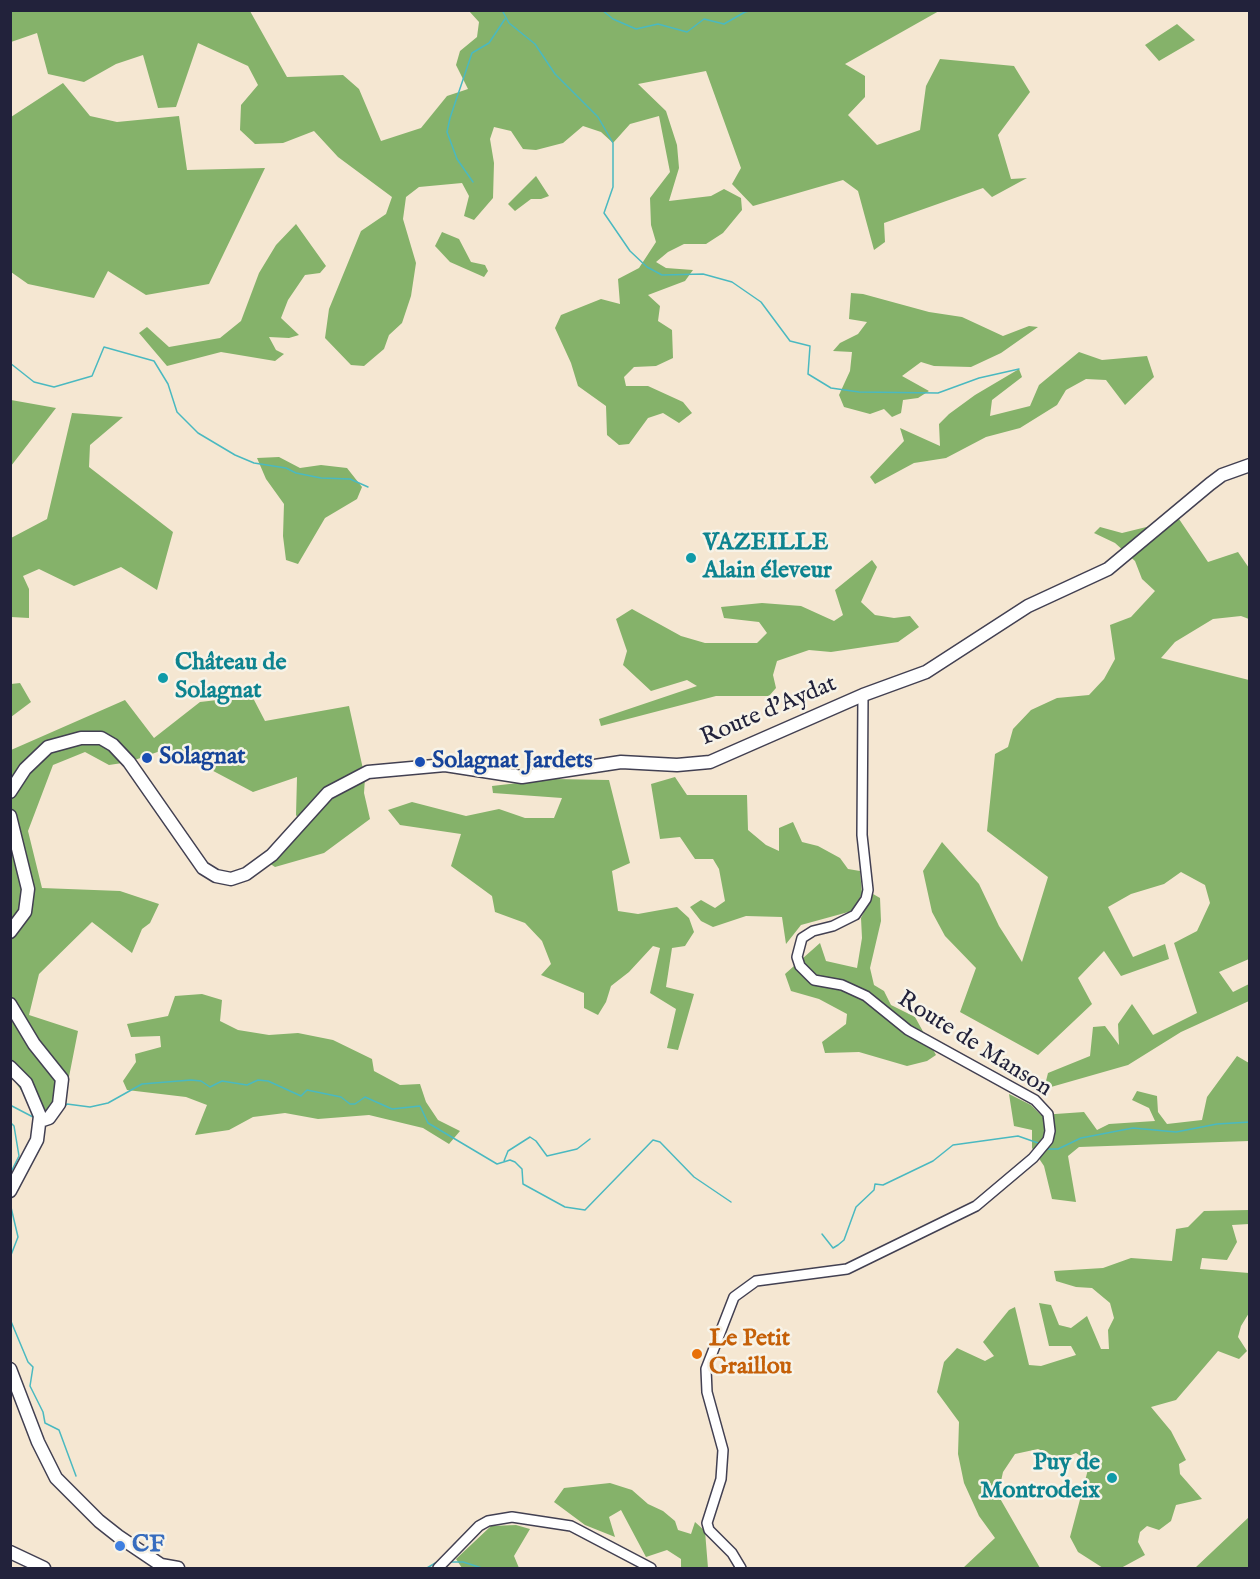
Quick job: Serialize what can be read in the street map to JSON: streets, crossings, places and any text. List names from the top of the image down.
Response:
{
  "streets": {
    "main road": ["Route d'Aydat"],
    "street": ["Route de Manson"]
  },
  "crossings": [
    ["Route d'Aydat", "Route de Manson"]
  ],
  "places": [
    "VAZEILLE Alain éleveur",
    "Château de Solagnat",
    "Solagnat",
    "Solagnat Jardets",
    "Le Petit Graillou",
    "Puy de Montrodeix",
    "CF"
  ]
}
